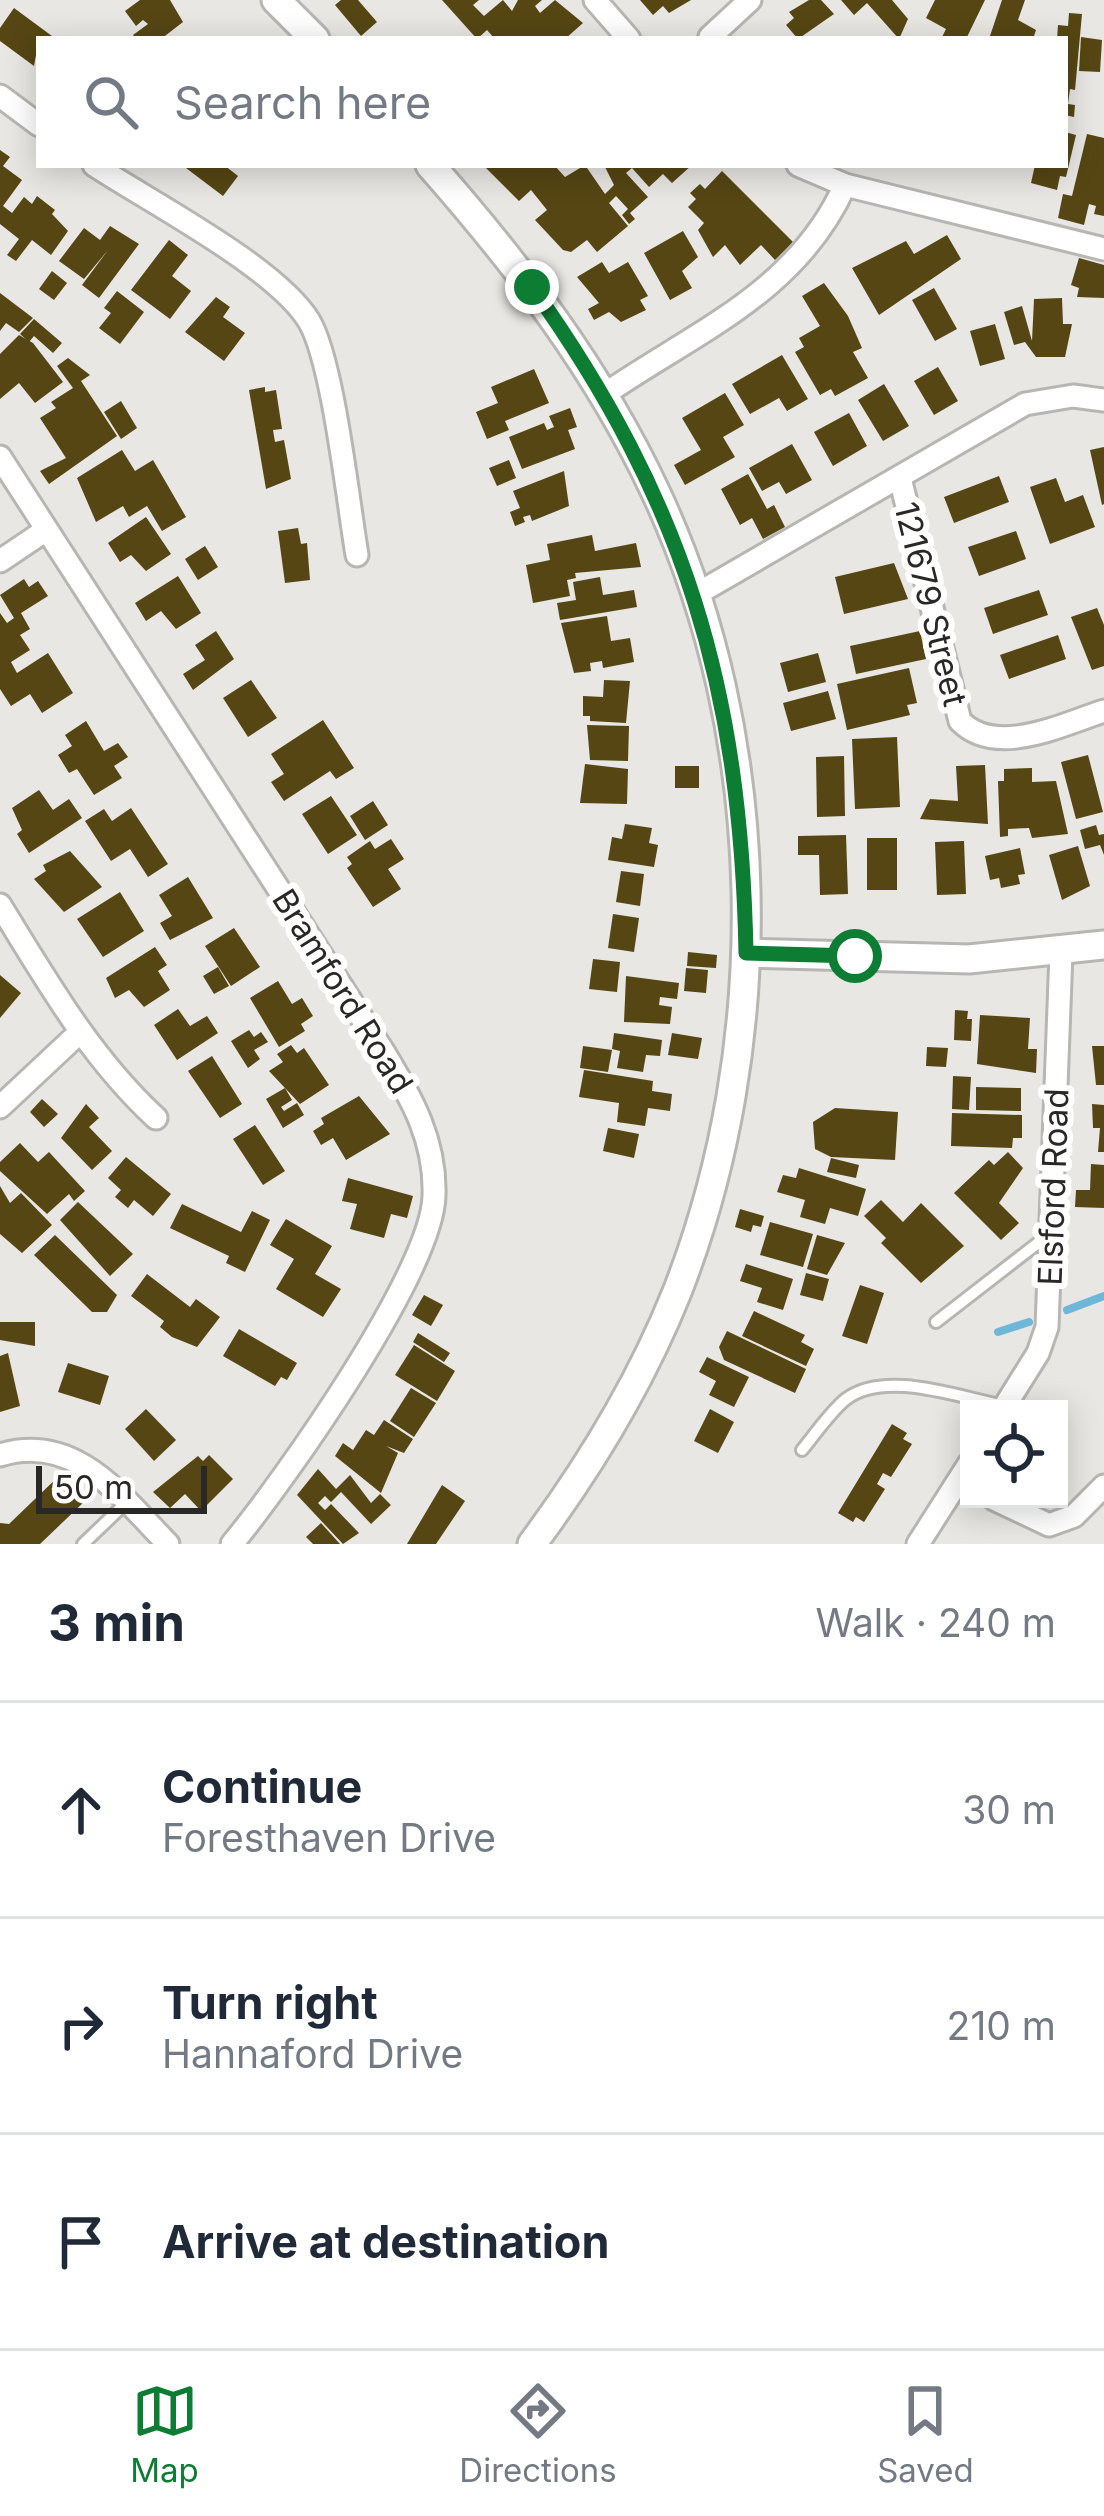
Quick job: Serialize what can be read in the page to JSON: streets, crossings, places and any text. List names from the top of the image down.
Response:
{
  "streets": {
    "street": ["121679 Street", "Bramford Road", "Elsford Road"]
  },
  "scale_bar": "50 m",
  "page": {
    "search": "Search here",
    "scale": "50 m",
    "heading": ["3 min", "Walk · 240 m"],
    "list": [
      ["Continue", "Foresthaven Drive", "30 m"],
      ["Turn right", "Hannaford Drive", "210 m"],
      "Arrive at destination"
    ],
    "nav": ["Map", "Directions", "Saved"]
  }
}
